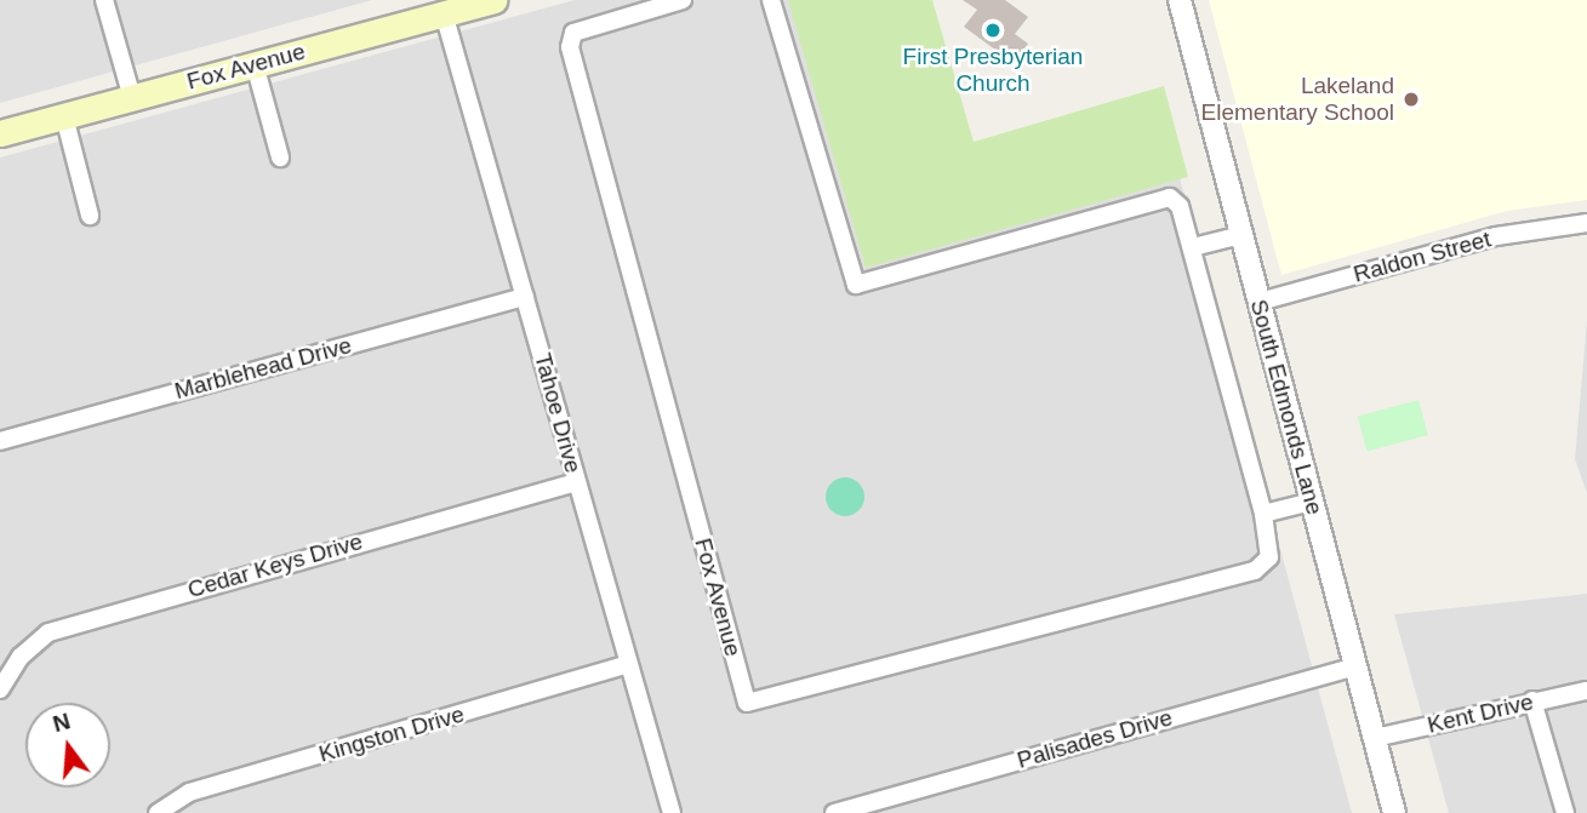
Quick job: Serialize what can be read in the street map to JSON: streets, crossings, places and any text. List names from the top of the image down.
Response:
{
  "streets": {
    "main road": ["Fox Avenue"],
    "street": [
      "Raldon Street",
      "Marblehead Drive",
      "South Edmonds Lane",
      "Tahoe Drive",
      "Cedar Keys Drive",
      "Kent Drive",
      "Kingston Drive",
      "Palisades Drive"
    ]
  },
  "crossings": [
    ["Fox Avenue", "Tahoe Drive"],
    ["Raldon Street", "South Edmonds Lane"],
    ["Marblehead Drive", "Tahoe Drive"],
    ["South Edmonds Lane", "Kent Drive"],
    ["South Edmonds Lane", "Palisades Drive"],
    ["Tahoe Drive", "Cedar Keys Drive"],
    ["Tahoe Drive", "Kingston Drive"]
  ],
  "places": ["First Presbyterian Church", "Lakeland Elementary School"],
  "north": "top"
}
